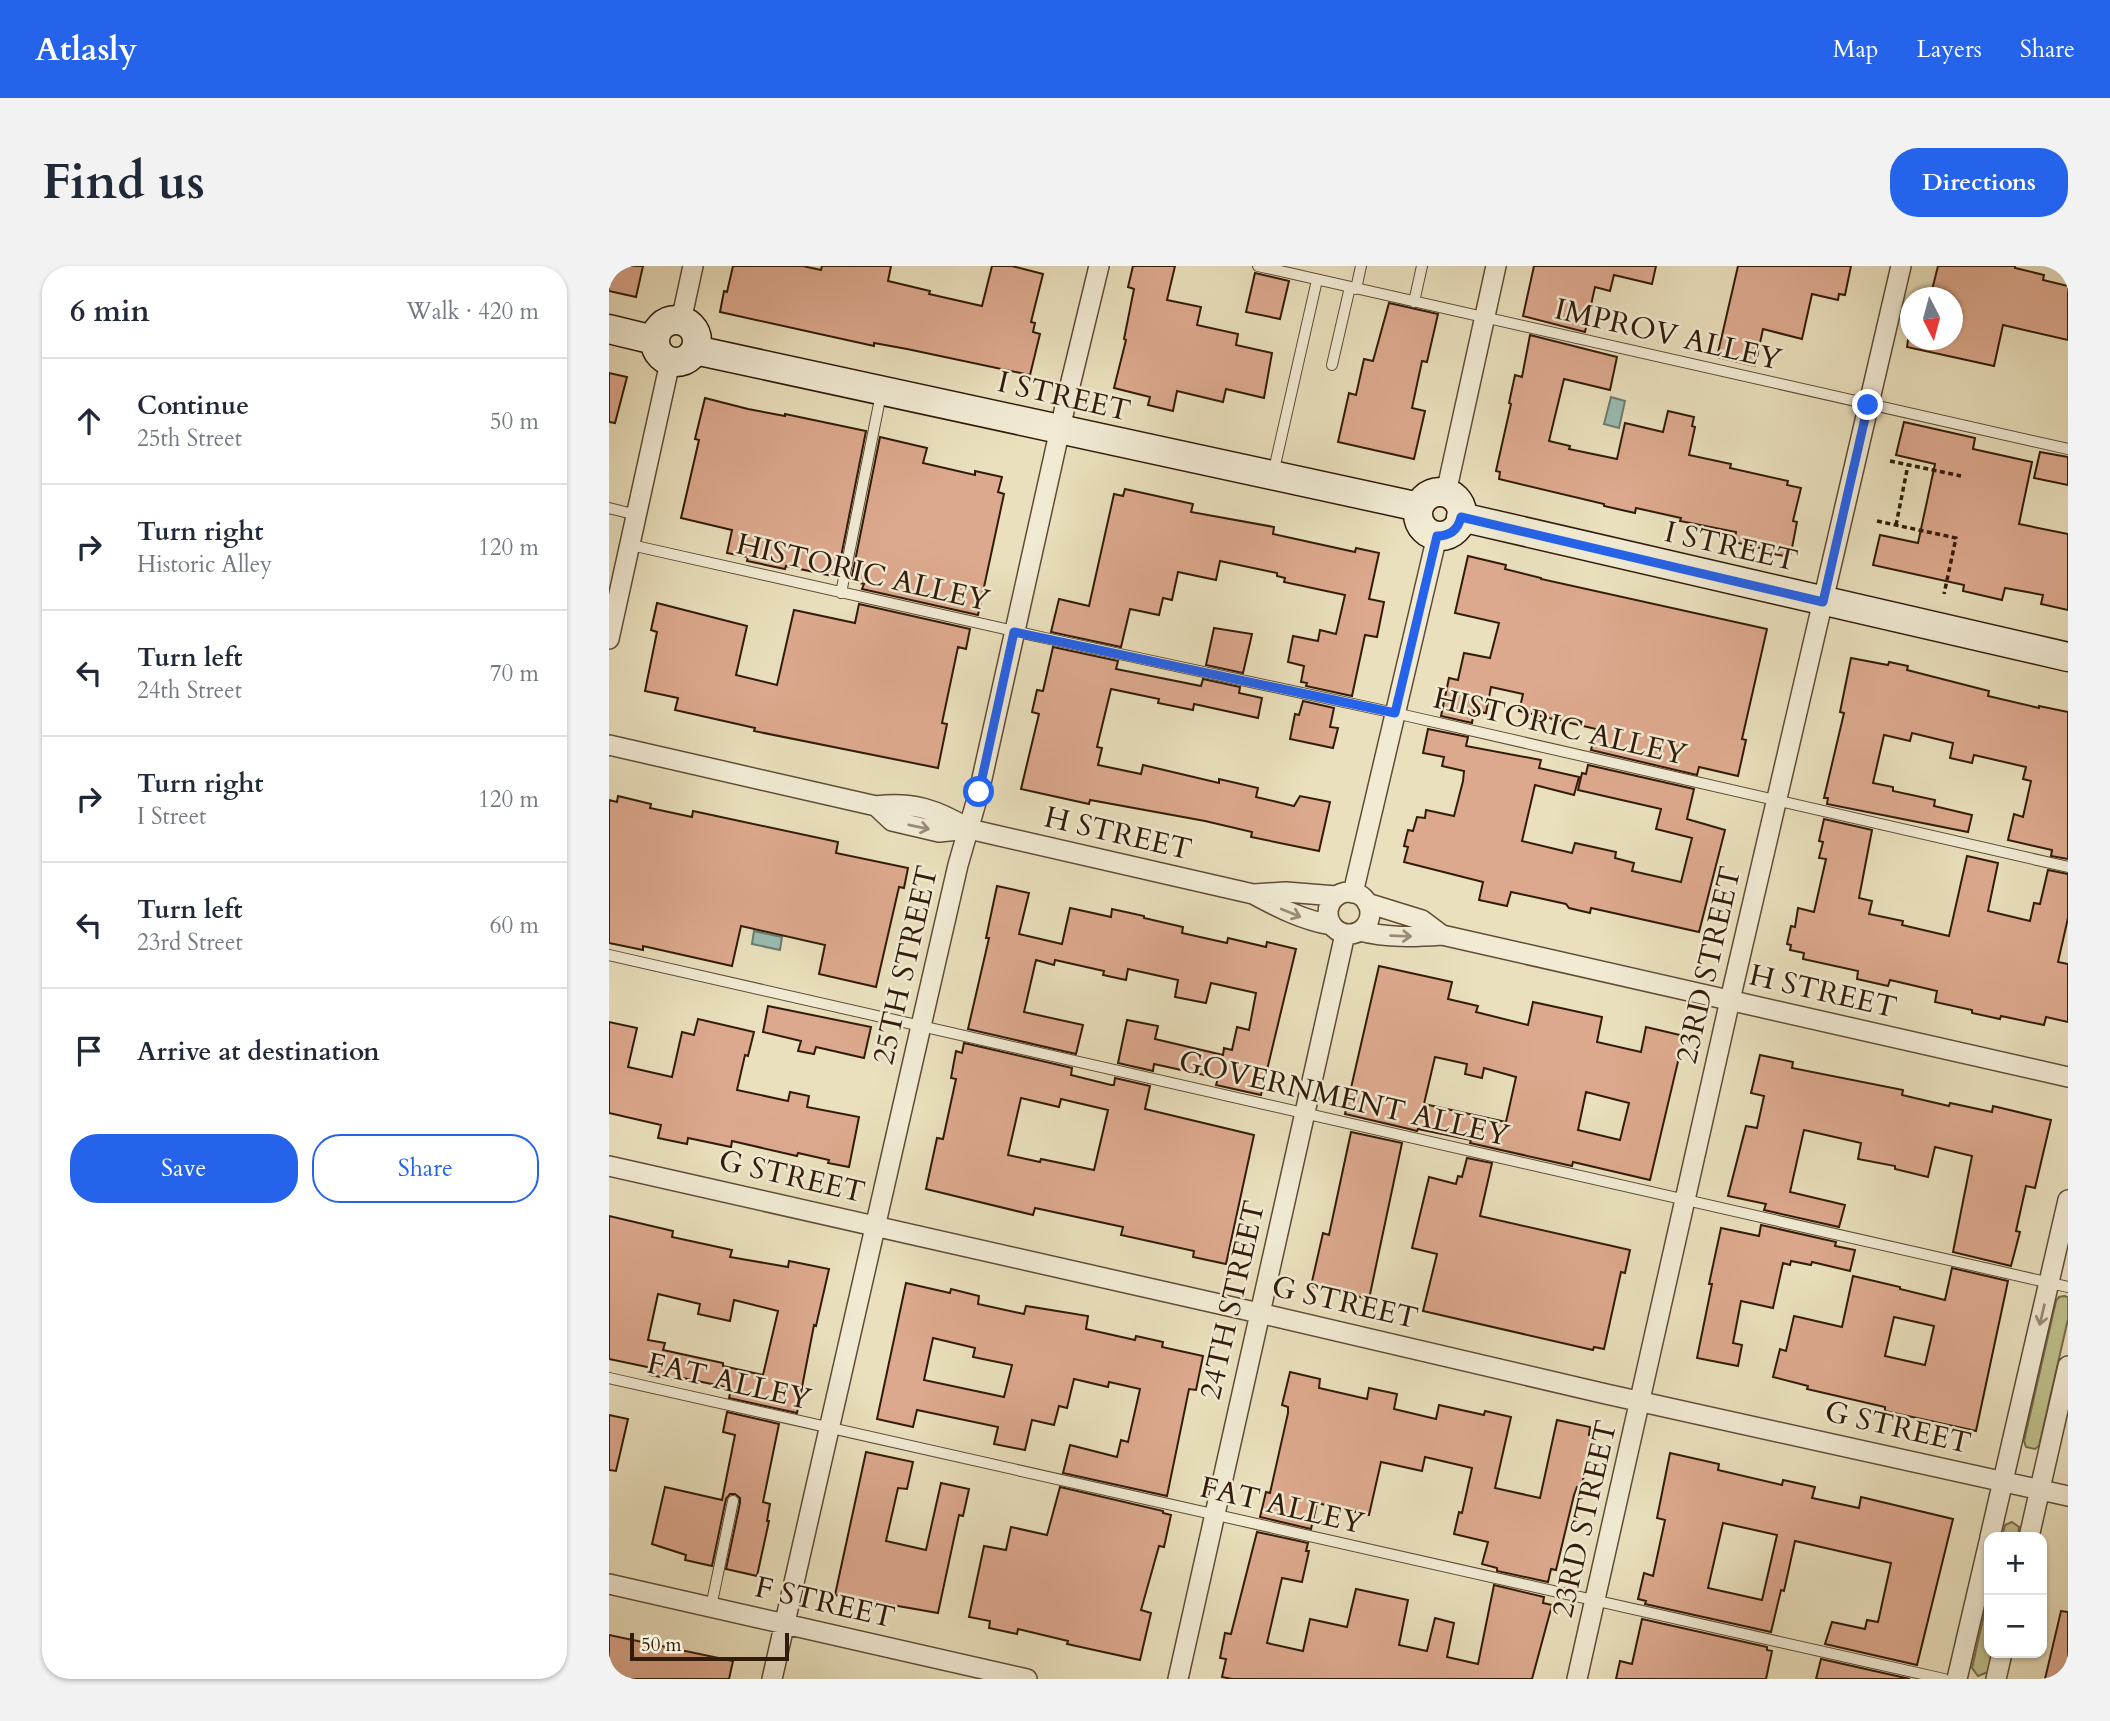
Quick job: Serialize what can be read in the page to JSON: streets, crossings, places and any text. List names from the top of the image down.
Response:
{
  "streets": {
    "street": [
      "I STREET",
      "H STREET",
      "25TH STREET",
      "23RD STREET",
      "G STREET",
      "24TH STREET",
      "F STREET"
    ],
    "lane": [
      "IMPROV ALLEY",
      "HISTORIC ALLEY",
      "GOVERNMENT ALLEY",
      "FAT ALLEY"
    ]
  },
  "crossings": [
    ["IMPROV ALLEY", "23RD STREET"],
    ["I STREET", "25TH STREET"],
    ["I STREET", "23RD STREET"],
    ["HISTORIC ALLEY", "25TH STREET"],
    ["HISTORIC ALLEY", "23RD STREET"],
    ["H STREET", "25TH STREET"],
    ["H STREET", "23RD STREET"],
    ["H STREET", "24TH STREET"],
    ["25TH STREET", "GOVERNMENT ALLEY"],
    ["25TH STREET", "G STREET"],
    ["25TH STREET", "FAT ALLEY"],
    ["25TH STREET", "F STREET"],
    ["23RD STREET", "GOVERNMENT ALLEY"],
    ["23RD STREET", "G STREET"],
    ["23RD STREET", "FAT ALLEY"],
    ["GOVERNMENT ALLEY", "24TH STREET"],
    ["G STREET", "24TH STREET"],
    ["24TH STREET", "FAT ALLEY"]
  ],
  "scale_bar": "50 m",
  "north": "bottom",
  "page": {
    "header": "Atlasly",
    "nav": ["Map", "Layers", "Share"],
    "buttons": [
      "Directions",
      ["Save", "Share"]
    ],
    "title": "Find us",
    "heading": ["6 min", "Walk · 420 m"],
    "list": [
      ["Continue", "25th Street", "50 m"],
      ["Turn right", "Historic Alley", "120 m"],
      ["Turn left", "24th Street", "70 m"],
      ["Turn right", "I Street", "120 m"],
      ["Turn left", "23rd Street", "60 m"],
      "Arrive at destination"
    ],
    "map_buttons": ["+", "−"],
    "scale": "50 m"
  }
}
